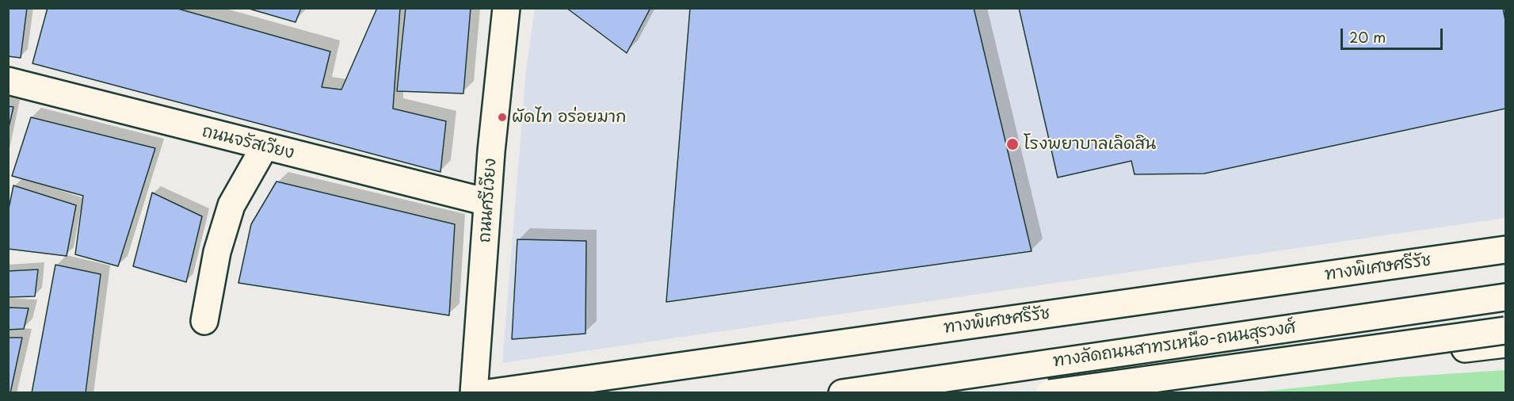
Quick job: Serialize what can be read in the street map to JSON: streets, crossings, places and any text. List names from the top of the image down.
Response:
{
  "streets": {
    "main road": [
      "ถนนจรัสเวียง",
      "ถนนศรีเวียง",
      "ทางพิเศษศรีรัช",
      "ทางลัดถนนสาทรเหนือ-ถนนสุรวงศ์"
    ]
  },
  "crossings": [
    ["ถนนจรัสเวียง", "ถนนศรีเวียง"]
  ],
  "places": ["ผัดไท อร่อยมาก", "โรงพยาบาลเลิดสิน"],
  "scale_bar": "20 m"
}
